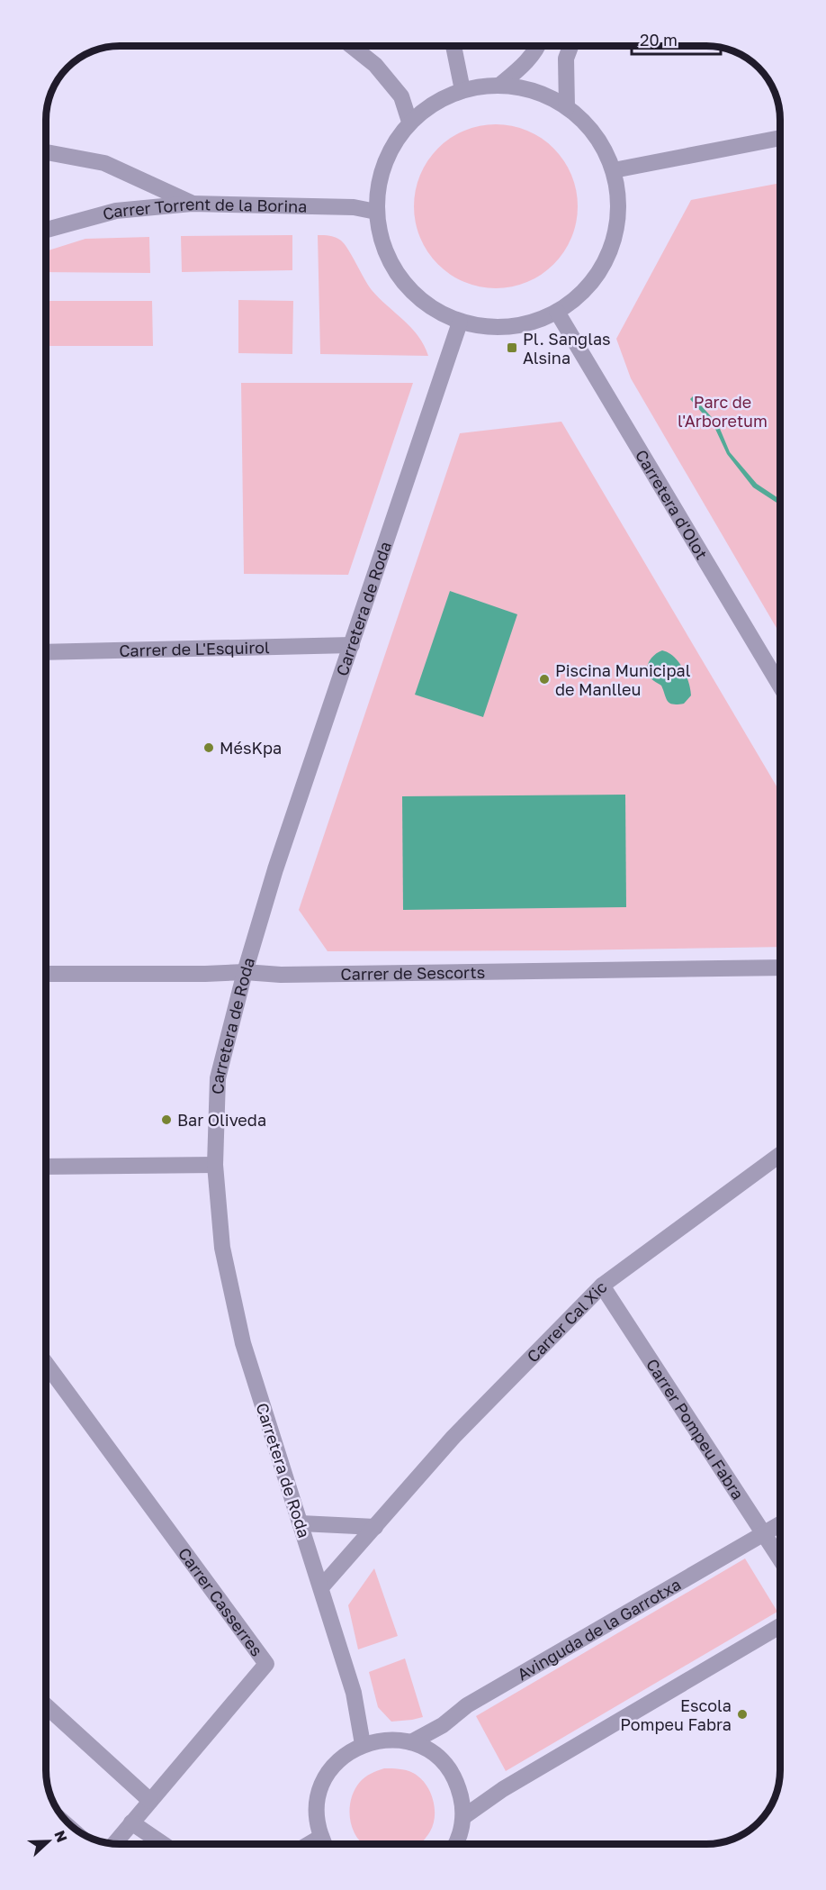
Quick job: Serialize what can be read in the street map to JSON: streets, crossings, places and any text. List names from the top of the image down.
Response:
{
  "streets": {
    "street": [
      "Carrer Torrent de la Borina",
      "Carretera d'Olot",
      "Carretera de Roda",
      "Carrer de L'Esquirol",
      "Carrer de Sescorts",
      "Carrer Cal Xic",
      "Carrer Pompeu Fabra",
      "Carrer Casserres",
      "Avinguda de la Garrotxa"
    ]
  },
  "crossings": [
    ["Carretera de Roda", "Carrer de L'Esquirol"],
    ["Carretera de Roda", "Carrer de Sescorts"],
    ["Carretera de Roda", "Carrer Cal Xic"],
    ["Carrer Cal Xic", "Carrer Pompeu Fabra"],
    ["Carrer Pompeu Fabra", "Avinguda de la Garrotxa"]
  ],
  "parks": ["Parc de l'Arboretum"],
  "places": {
    "transit": ["Pl. Sanglas Alsina"],
    "other": [
      "Piscina Municipal de Manlleu",
      "MésKpa",
      "Bar Oliveda",
      "Escola Pompeu Fabra"
    ]
  },
  "scale_bar": "20 m",
  "north": "right"
}
